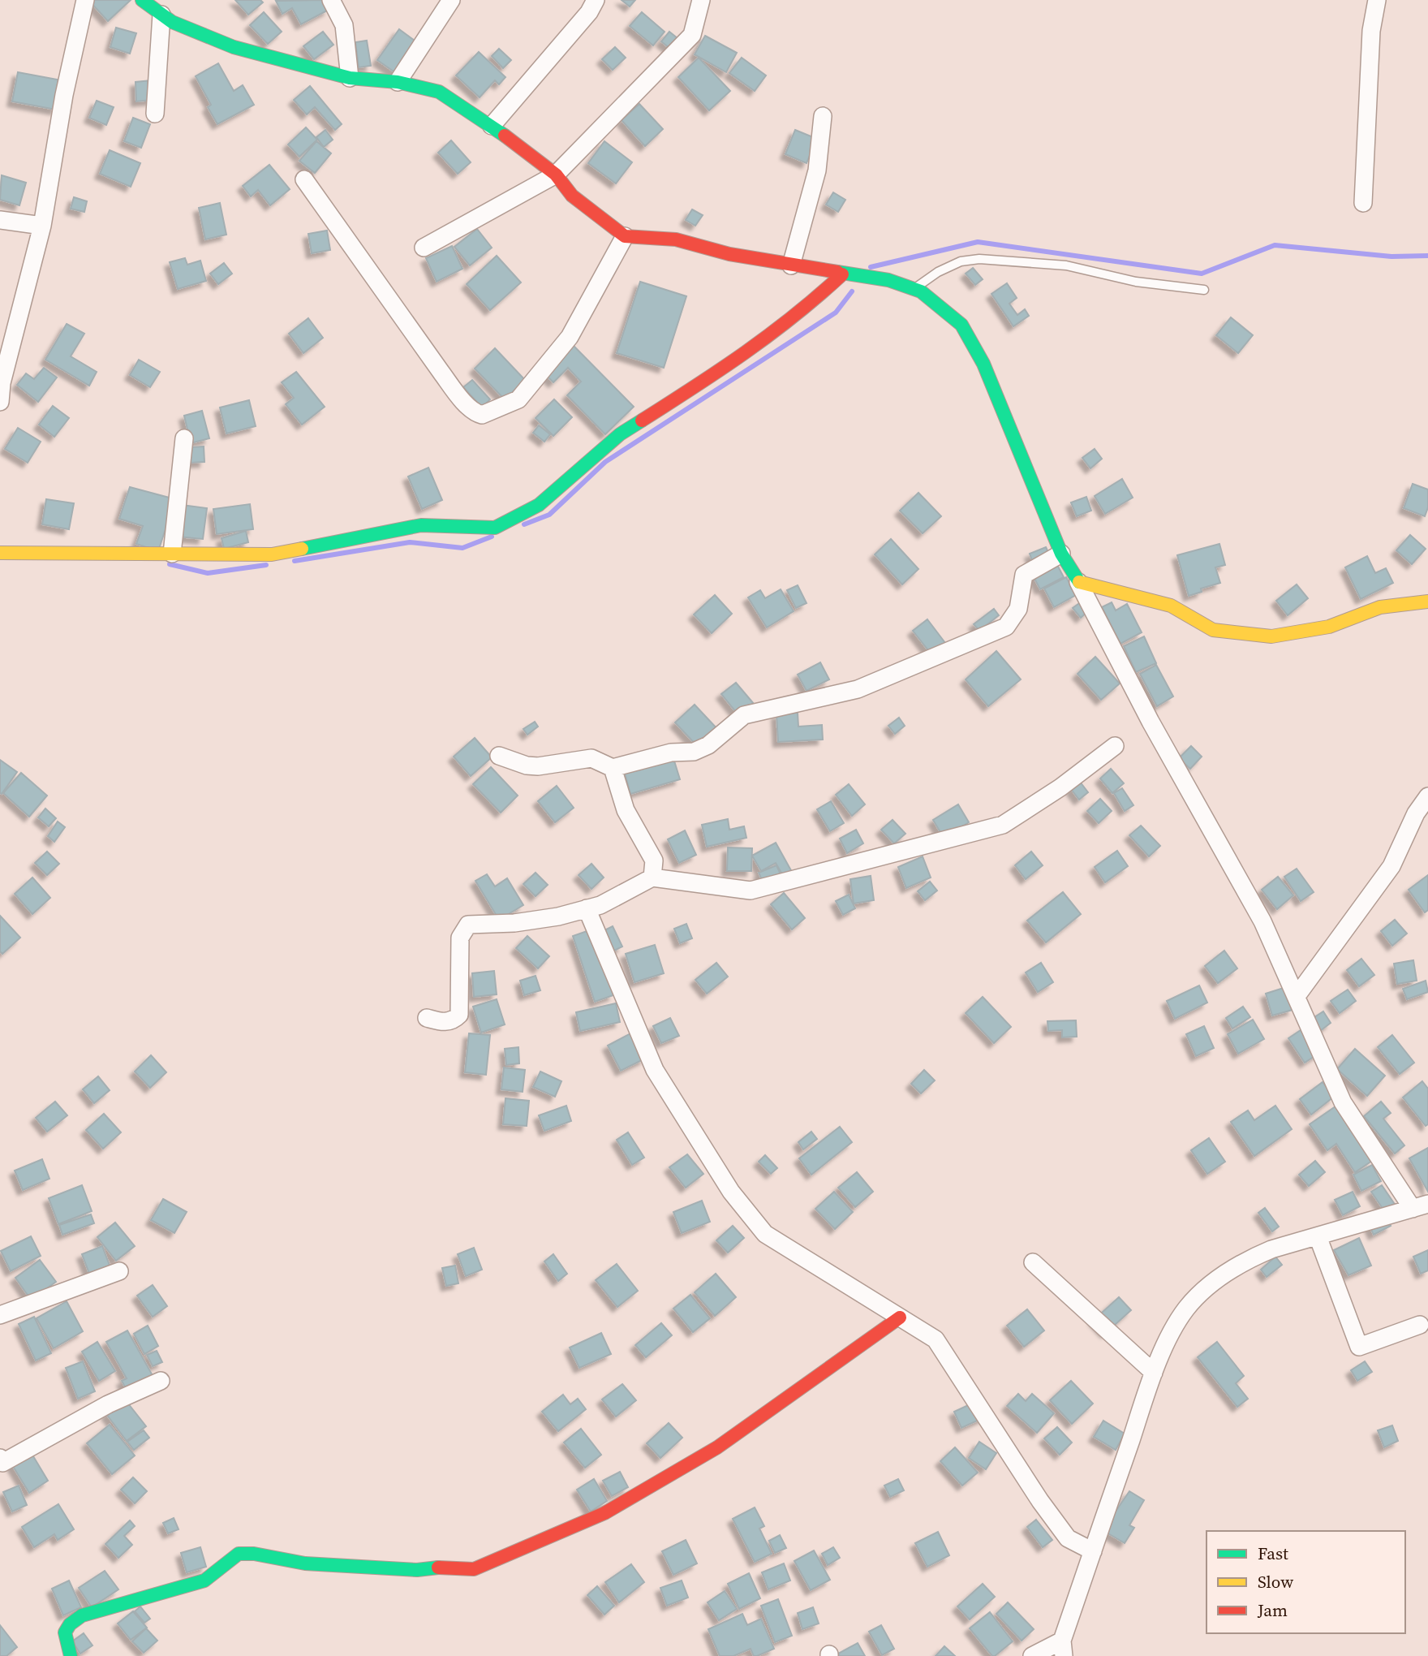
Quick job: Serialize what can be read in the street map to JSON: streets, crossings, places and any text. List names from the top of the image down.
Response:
{
  "legend": ["Fast", "Slow", "Jam"]
}
